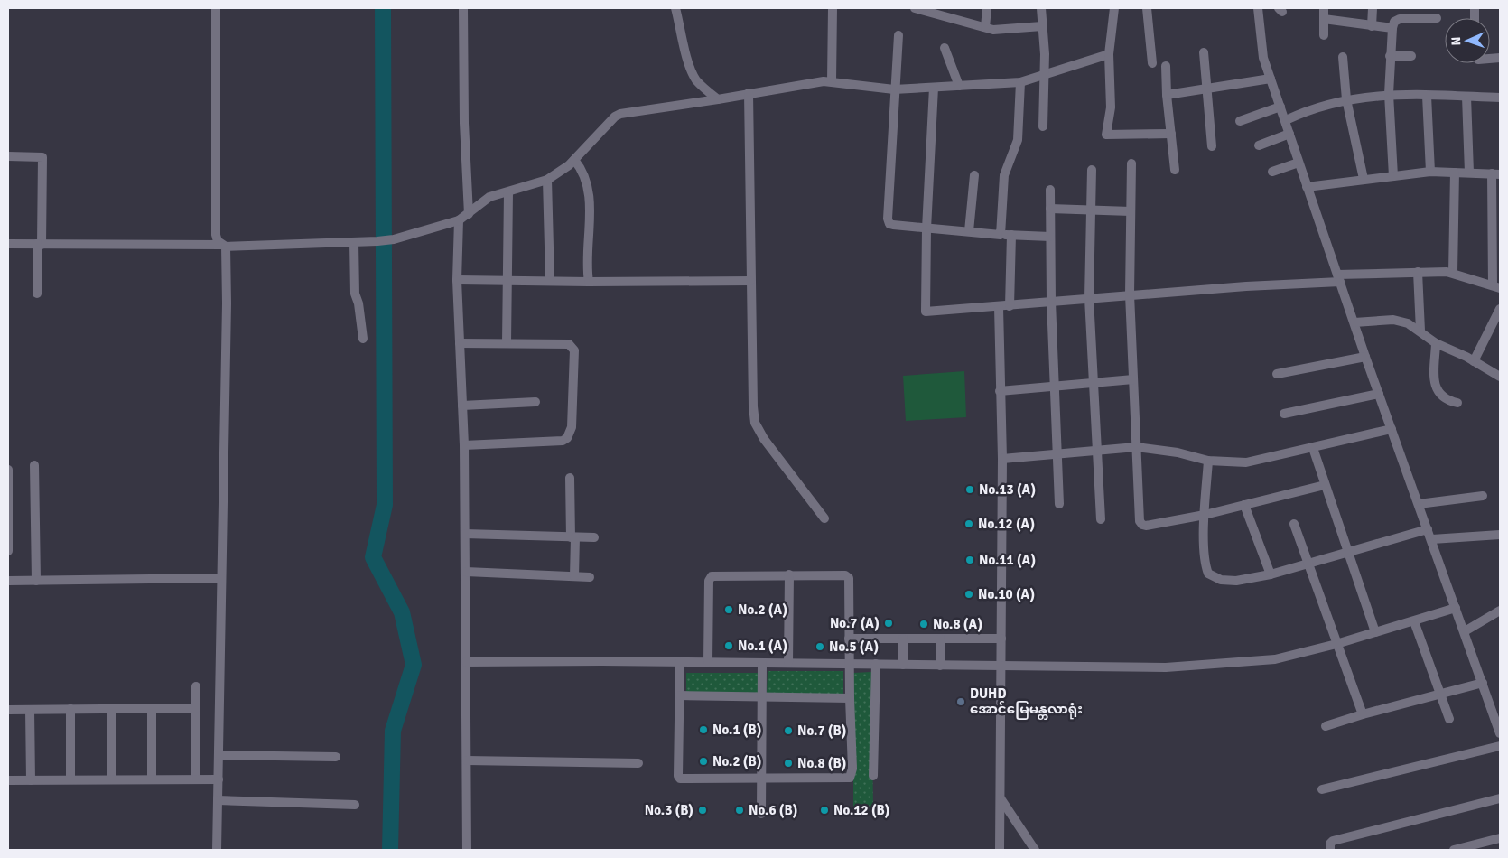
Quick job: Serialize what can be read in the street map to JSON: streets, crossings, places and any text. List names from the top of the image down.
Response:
{
  "places": [
    "No.13 (A)",
    "No.12 (A)",
    "No.11 (A)",
    "No.10 (A)",
    "No.2 (A)",
    "No.7 (A)",
    "No.8 (A)",
    "No.1 (A)",
    "No.5 (A)",
    "DUHD အောင်မြေမန္တလာရုံး",
    "No.1 (B)",
    "No.7 (B)",
    "No.2 (B)",
    "No.8 (B)",
    "No.3 (B)",
    "No.6 (B)",
    "No.12 (B)"
  ],
  "north": "left"
}
